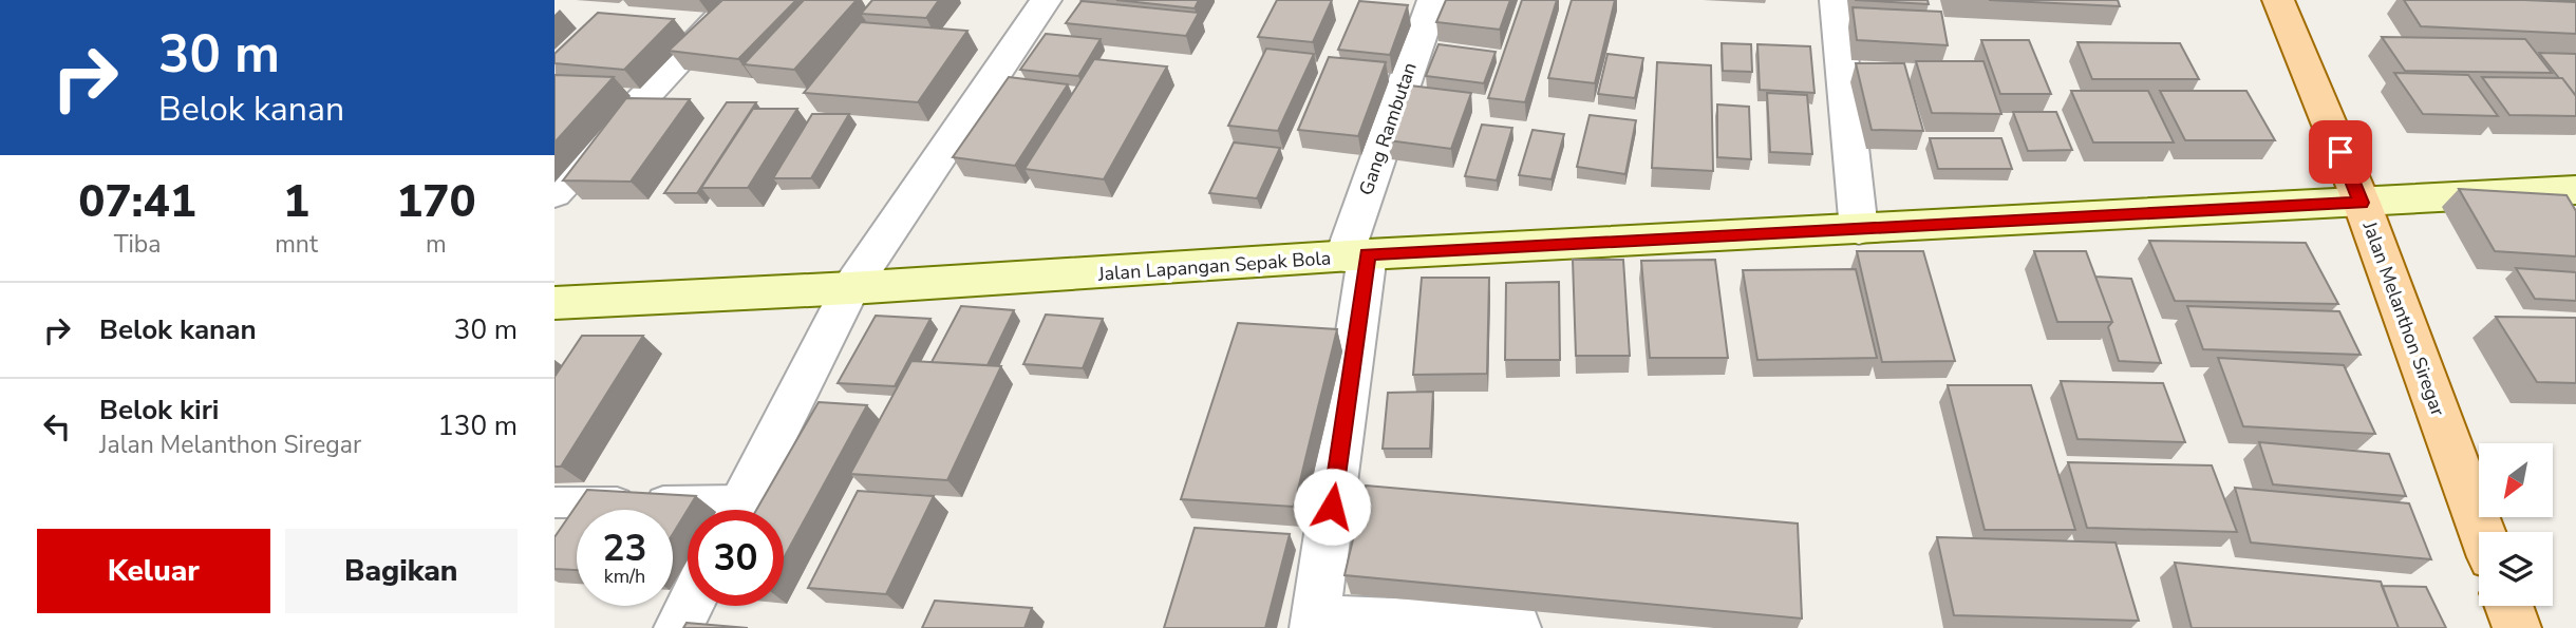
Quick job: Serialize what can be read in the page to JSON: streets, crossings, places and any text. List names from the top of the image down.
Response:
{
  "streets": {
    "main road": ["Jalan Melanthon Siregar"],
    "street": ["Gang Rambutan", "Jalan Lapangan Sepak Bola"]
  },
  "crossings": [
    ["Gang Rambutan", "Jalan Lapangan Sepak Bola"],
    ["Jalan Lapangan Sepak Bola", "Jalan Melanthon Siregar"]
  ],
  "north": "bottom left",
  "page": {
    "turn": ["30 m", "Belok kanan"],
    "eta": [
      "07:41",
      "Tiba",
      "1",
      "mnt",
      "170",
      "m"
    ],
    "list": [
      {
        "name": "Belok kanan",
        "value": "30 m"
      },
      {
        "name": "Belok kiri",
        "note": "Jalan Melanthon Siregar",
        "value": "130 m"
      }
    ],
    "speed": "23 km/h",
    "limit": "30",
    "buttons": ["Keluar", "Bagikan"]
  }
}
